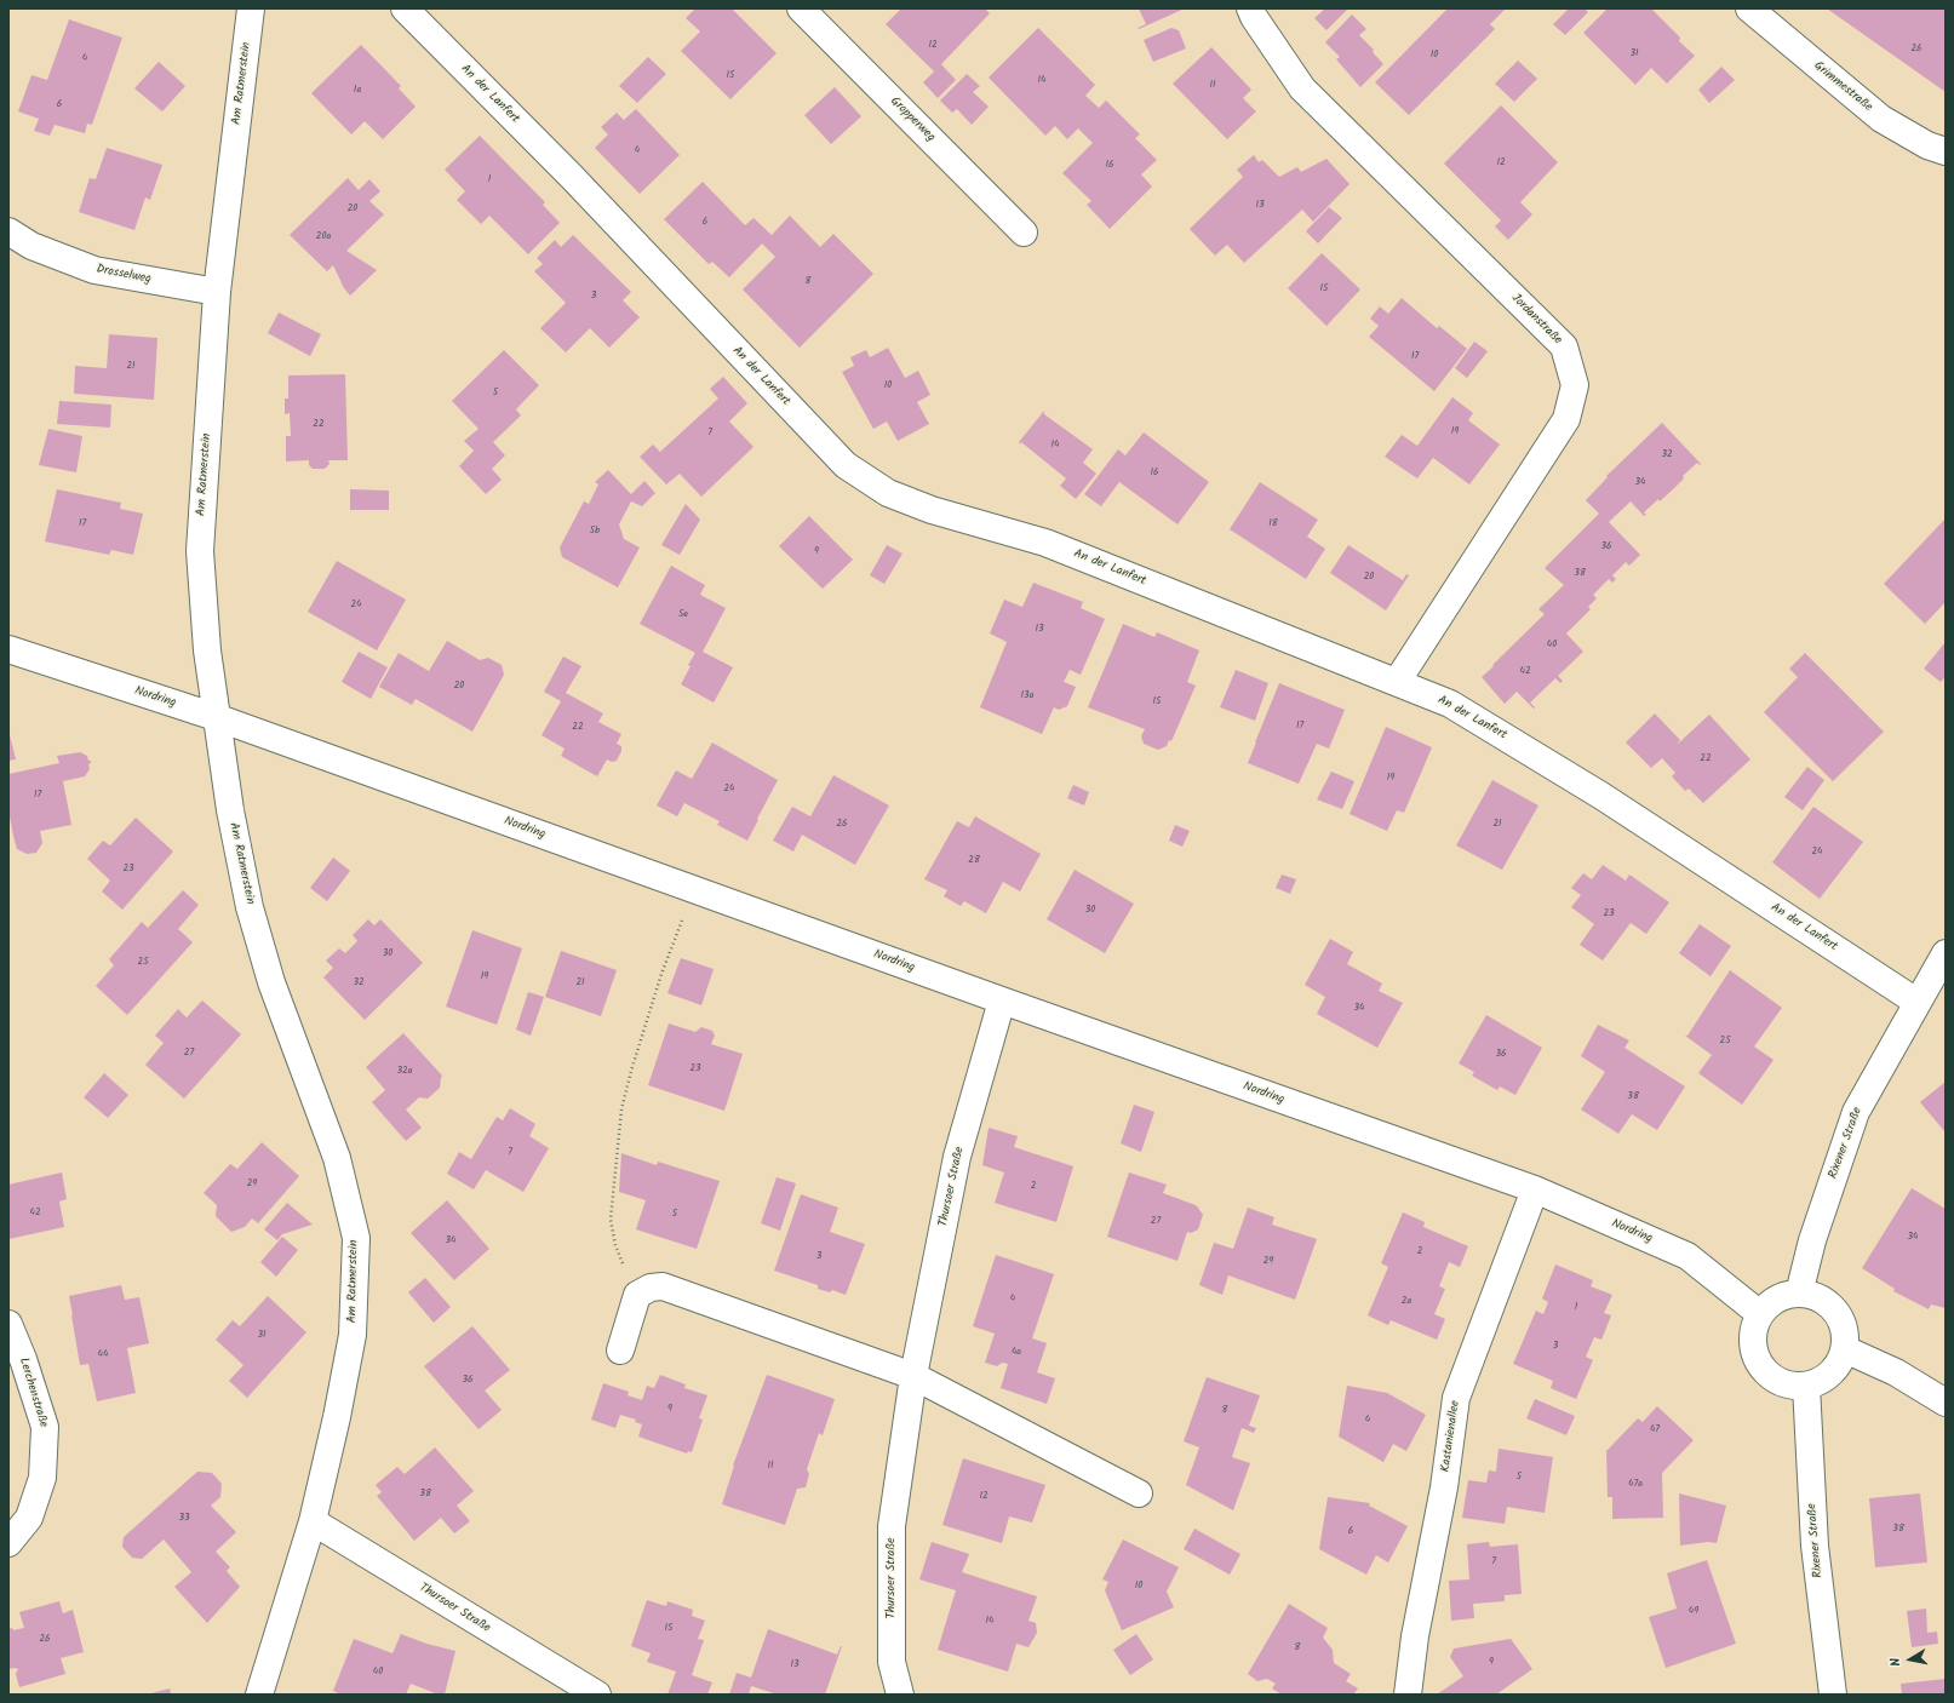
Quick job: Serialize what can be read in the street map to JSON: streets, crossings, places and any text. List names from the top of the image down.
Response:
{
  "streets": {
    "street": [
      "Am Ratmerstein",
      "Grimmestraße",
      "An der Lanfert",
      "Gropperweg",
      "Drosselweg",
      "Jordanstraße",
      "Nordring",
      "Rixener Straße",
      "Thursoer Straße",
      "Lerchenstraße",
      "Kastanienallee"
    ]
  },
  "crossings": [
    ["Am Ratmerstein", "Drosselweg"],
    ["Am Ratmerstein", "Nordring"],
    ["Am Ratmerstein", "Thursoer Straße"],
    ["An der Lanfert", "Jordanstraße"],
    ["An der Lanfert", "Rixener Straße"],
    ["Nordring", "Rixener Straße"],
    ["Nordring", "Thursoer Straße"],
    ["Nordring", "Kastanienallee"]
  ],
  "house_numbers": [
    "12",
    "26",
    "31",
    "10",
    "4",
    "15",
    "14",
    "11",
    "1a",
    "6",
    "4",
    "12",
    "16",
    "1",
    "13",
    "20",
    "6",
    "20a",
    "8",
    "15",
    "3",
    "17",
    "21",
    "10",
    "5",
    "22",
    "19",
    "7",
    "14",
    "32",
    "16",
    "34",
    "17",
    "18",
    "5b",
    "36",
    "9",
    "38",
    "20",
    "24",
    "5e",
    "13",
    "40",
    "42",
    "20",
    "13a",
    "15",
    "17",
    "22",
    "22",
    "19",
    "24",
    "17",
    "26",
    "21",
    "24",
    "28",
    "23",
    "30",
    "23",
    "30",
    "25",
    "19",
    "32",
    "21",
    "34",
    "25",
    "27",
    "36",
    "23",
    "32a",
    "38",
    "7",
    "29",
    "2",
    "42",
    "5",
    "27",
    "34",
    "34",
    "2",
    "3",
    "29",
    "4",
    "2a",
    "1",
    "31",
    "3",
    "4a",
    "44",
    "36",
    "9",
    "8",
    "4",
    "47",
    "11",
    "5",
    "47a",
    "38",
    "12",
    "33",
    "38",
    "6",
    "7",
    "10",
    "49",
    "14",
    "15",
    "26",
    "8",
    "9",
    "13",
    "40"
  ],
  "north": "left"
}
